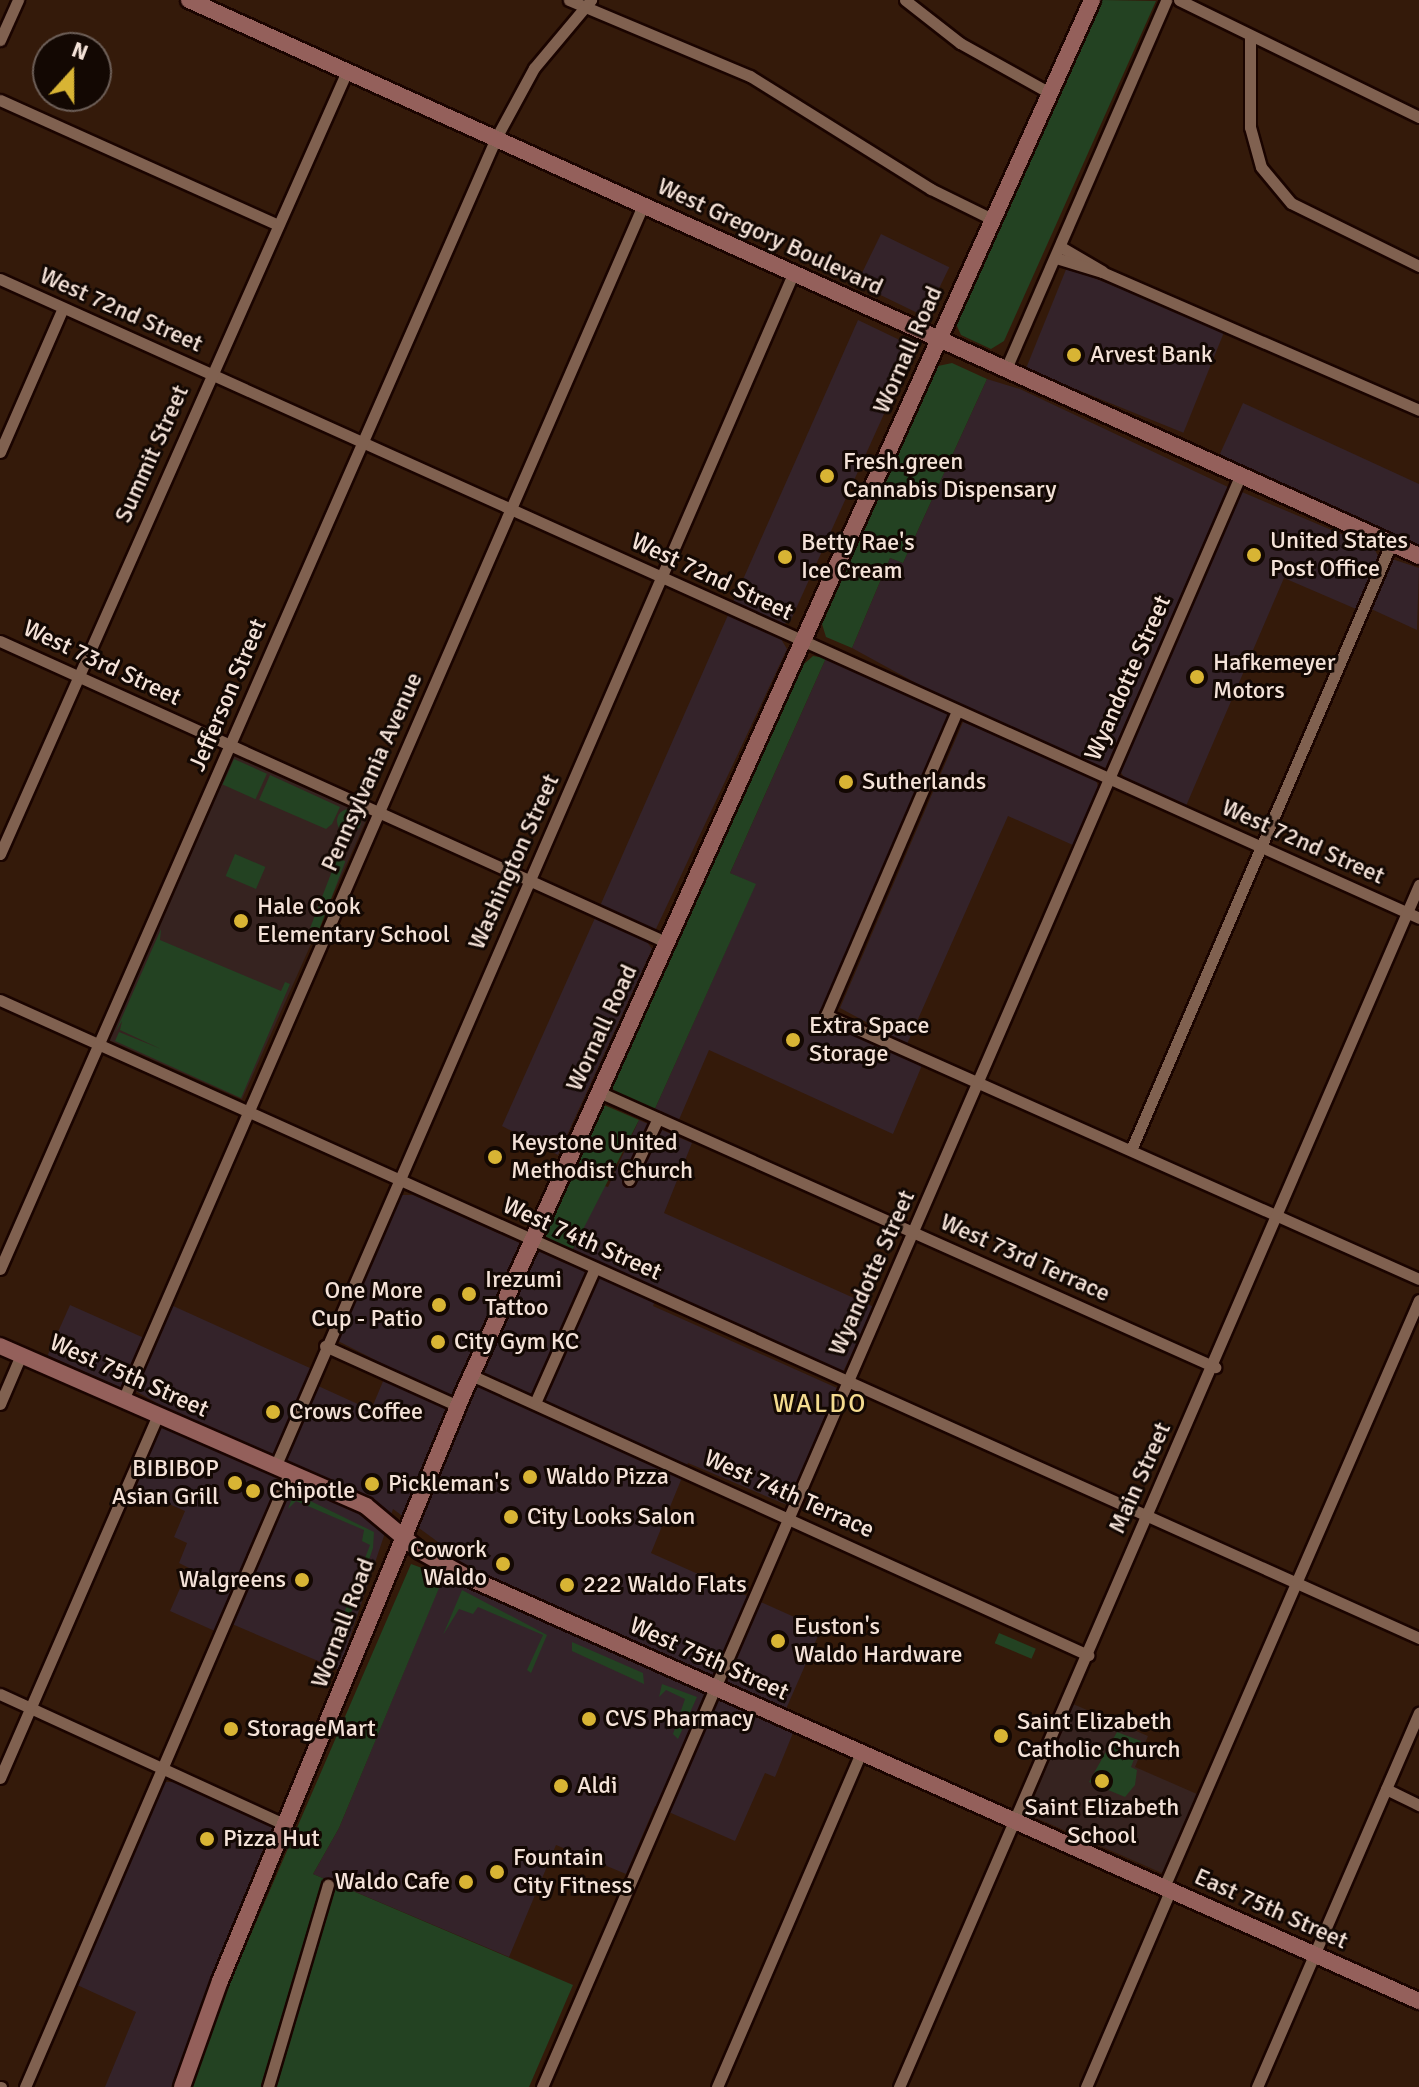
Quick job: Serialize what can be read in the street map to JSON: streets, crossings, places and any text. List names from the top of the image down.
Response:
{
  "streets": {
    "main road": [
      "West Gregory Boulevard",
      "Wornall Road",
      "West 75th Street",
      "East 75th Street"
    ],
    "street": [
      "West 72nd Street",
      "Summit Street",
      "West 73rd Street",
      "Wyandotte Street",
      "Jefferson Street",
      "Pennsylvania Avenue",
      "Washington Street",
      "West 74th Street",
      "West 73rd Terrace",
      "Main Street",
      "West 74th Terrace"
    ]
  },
  "crossings": [
    ["West Gregory Boulevard", "Wornall Road"],
    ["West Gregory Boulevard", "Summit Street"],
    ["West Gregory Boulevard", "Wyandotte Street"],
    ["West Gregory Boulevard", "Jefferson Street"],
    ["West Gregory Boulevard", "Pennsylvania Avenue"],
    ["West Gregory Boulevard", "Washington Street"],
    ["West 72nd Street", "Wornall Road"],
    ["West 72nd Street", "Summit Street"],
    ["West 72nd Street", "Wyandotte Street"],
    ["West 72nd Street", "Jefferson Street"],
    ["West 72nd Street", "Pennsylvania Avenue"],
    ["West 72nd Street", "Washington Street"],
    ["West 72nd Street", "Main Street"],
    ["Wornall Road", "West 73rd Street"],
    ["Wornall Road", "West 74th Street"],
    ["Wornall Road", "West 73rd Terrace"],
    ["Wornall Road", "West 75th Street"],
    ["Wornall Road", "West 74th Terrace"],
    ["Summit Street", "West 73rd Street"],
    ["West 73rd Street", "Jefferson Street"],
    ["West 73rd Street", "Pennsylvania Avenue"],
    ["West 73rd Street", "Washington Street"],
    ["Wyandotte Street", "West 74th Street"],
    ["Wyandotte Street", "West 73rd Terrace"],
    ["Wyandotte Street", "West 75th Street"],
    ["Wyandotte Street", "West 74th Terrace"],
    ["Jefferson Street", "West 74th Street"],
    ["Pennsylvania Avenue", "West 74th Street"],
    ["Pennsylvania Avenue", "West 75th Street"],
    ["Washington Street", "West 74th Street"],
    ["Washington Street", "West 75th Street"],
    ["West 74th Street", "Main Street"],
    ["West 73rd Terrace", "Main Street"],
    ["West 75th Street", "Main Street"],
    ["West 75th Street", "East 75th Street"],
    ["Main Street", "West 74th Terrace"],
    ["Main Street", "East 75th Street"]
  ],
  "districts": ["WALDO"],
  "places": [
    "Arvest Bank",
    "Fresh.green Cannabis Dispensary",
    "United States Post Office",
    "Betty Rae's Ice Cream",
    "Hafkemeyer Motors",
    "Sutherlands",
    "Hale Cook Elementary School",
    "Extra Space Storage",
    "Keystone United Methodist Church",
    "Irezumi Tattoo",
    "One More Cup - Patio",
    "City Gym KC",
    "Crows Coffee",
    "Waldo Pizza",
    "BIBIBOP Asian Grill",
    "Pickleman's",
    "Chipotle",
    "City Looks Salon",
    "Cowork Waldo",
    "Walgreens",
    "222 Waldo Flats",
    "Euston's Waldo Hardware",
    "CVS Pharmacy",
    "StorageMart",
    "Saint Elizabeth Catholic Church",
    "Saint Elizabeth School",
    "Aldi",
    "Pizza Hut",
    "Fountain City Fitness",
    "Waldo Cafe"
  ],
  "north": "top"
}
